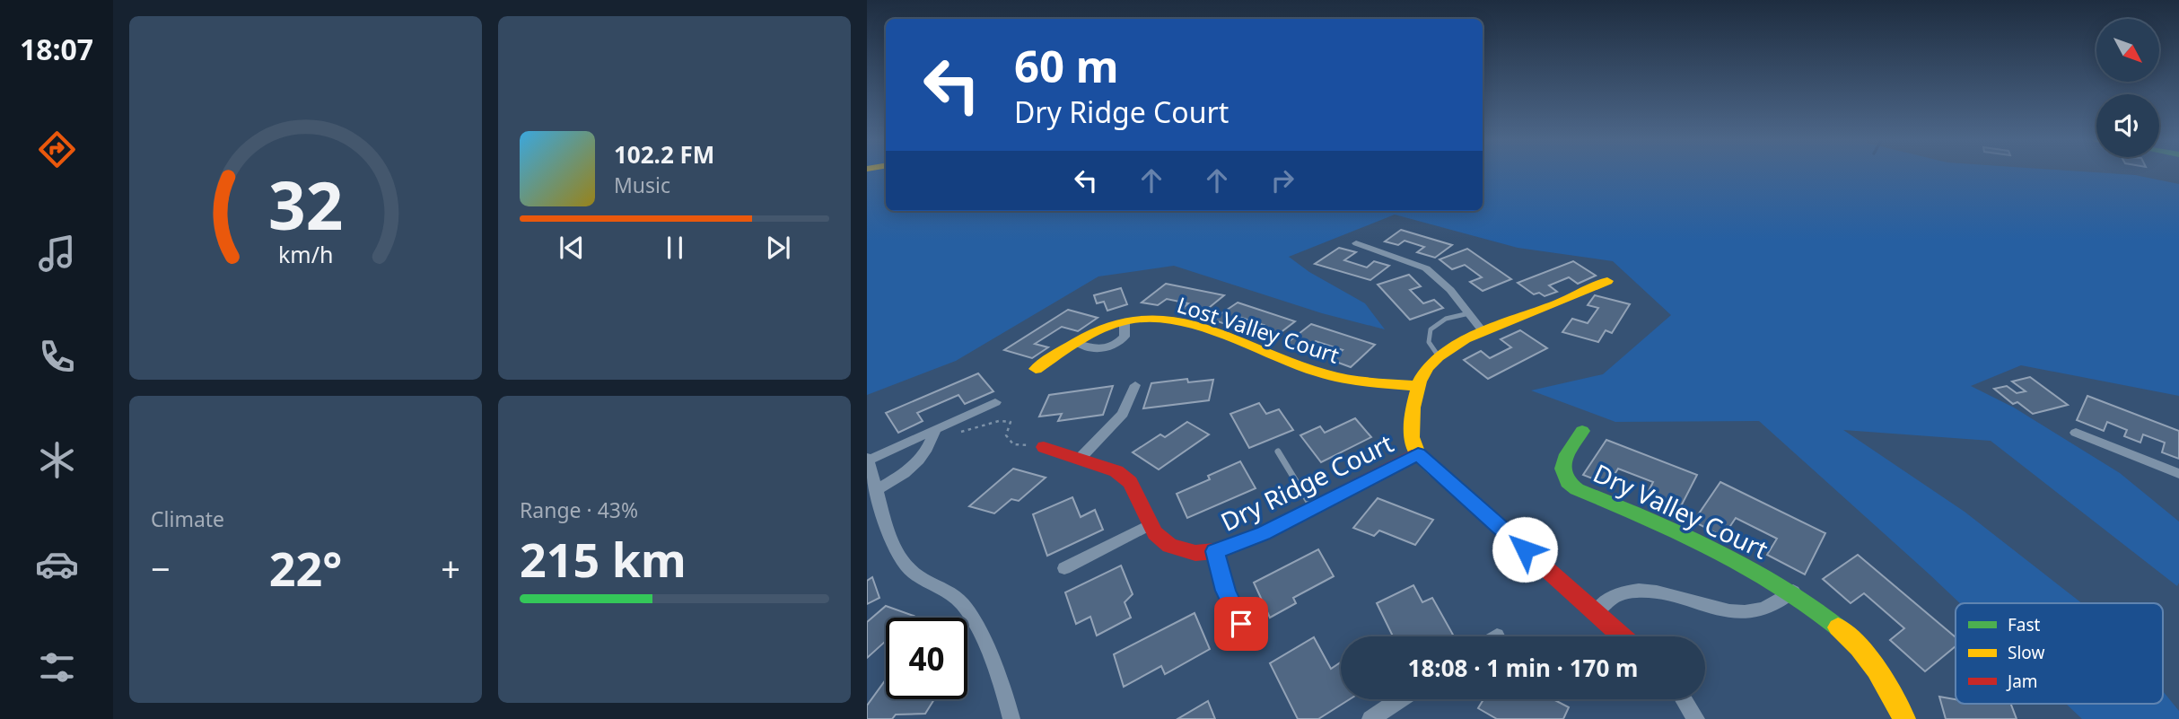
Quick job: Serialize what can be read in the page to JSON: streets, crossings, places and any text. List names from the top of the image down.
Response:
{
  "streets": {
    "street": ["Lost Valley Court", "Dry Ridge Court", "Dry Valley Court"]
  },
  "legend": ["Fast", "Slow", "Jam"],
  "north": "bottom right",
  "page": {
    "tabs": "18:07",
    "turn": ["60 m", "Dry Ridge Court"],
    "song": ["102.2 FM", "Music"],
    "tile": [
      "Climate",
      ["Range · 43%", "215 km"]
    ],
    "heat": ["−", "22°", "+"],
    "limit": "40",
    "trip": "18:08 · 1 min · 170 m",
    "gauge": ["32", "km/h"]
  }
}
